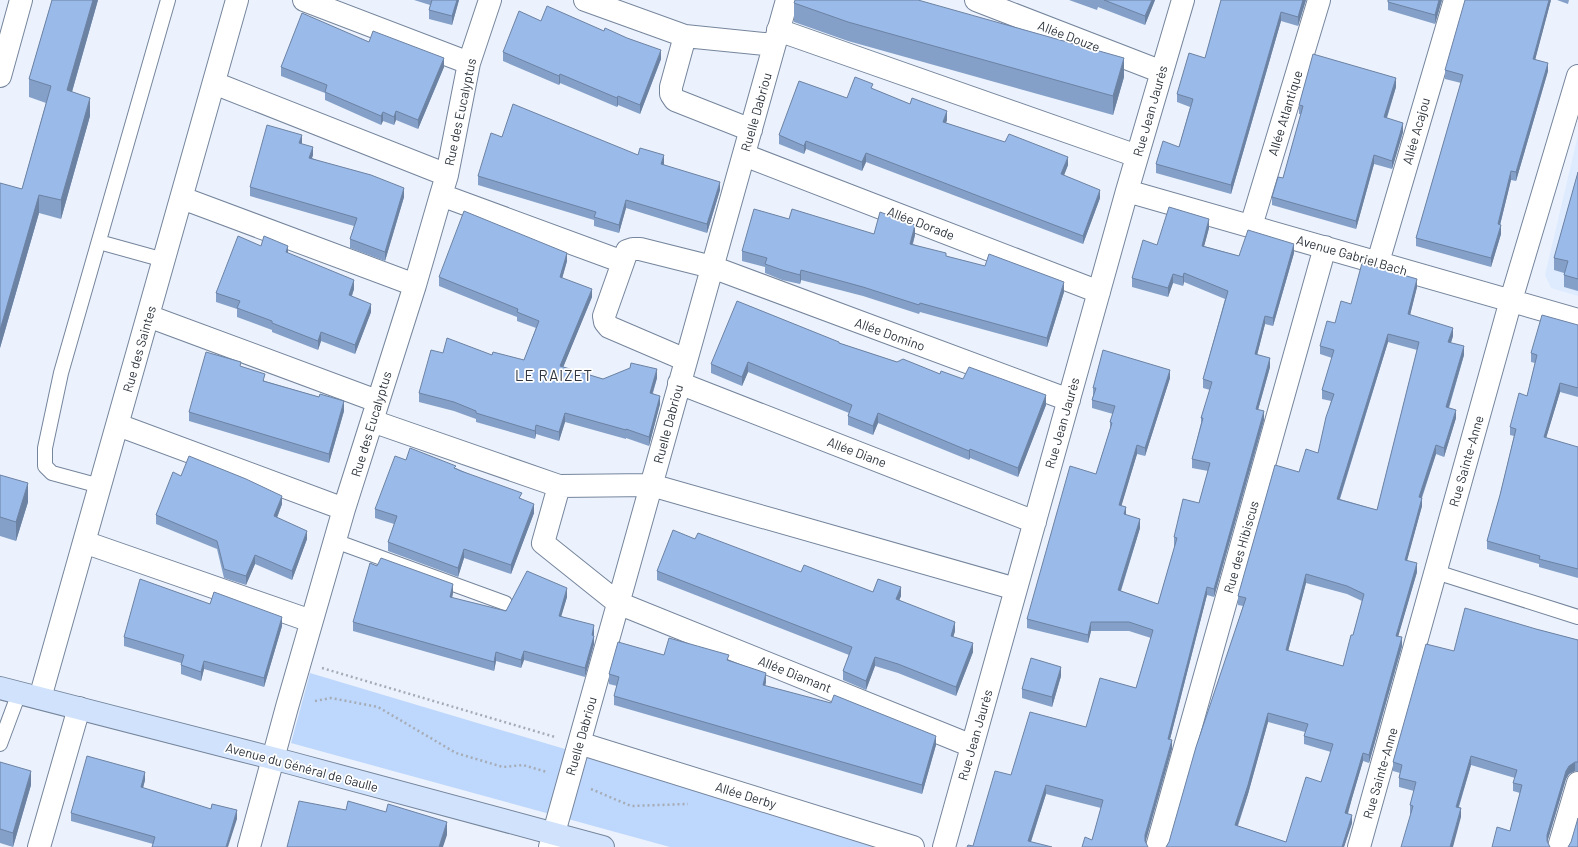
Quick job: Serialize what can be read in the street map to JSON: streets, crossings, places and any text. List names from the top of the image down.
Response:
{
  "streets": {
    "main road": ["Avenue du Général de Gaulle"],
    "street": [
      "Allée Douze",
      "Rue Jean Jaurès",
      "Rue des Eucalyptus",
      "Ruelle Dabriou",
      "Allée Atlantique",
      "Allée Acajou",
      "Allée Dorade",
      "Avenue Gabriel Bach",
      "Allée Domino",
      "Rue des Saintes",
      "Allée Diane",
      "Rue Sainte-Anne",
      "Rue des Hibiscus",
      "Allée Diamant",
      "Allée Derby"
    ]
  },
  "crossings": [
    ["Allée Douze", "Rue Jean Jaurès"],
    ["Rue Jean Jaurès", "Allée Dorade"],
    ["Rue Jean Jaurès", "Avenue Gabriel Bach"],
    ["Rue Jean Jaurès", "Allée Domino"],
    ["Rue Jean Jaurès", "Allée Diane"],
    ["Rue Jean Jaurès", "Allée Diamant"],
    ["Rue des Eucalyptus", "Avenue du Général de Gaulle"],
    ["Ruelle Dabriou", "Allée Dorade"],
    ["Ruelle Dabriou", "Allée Domino"],
    ["Ruelle Dabriou", "Allée Diane"],
    ["Ruelle Dabriou", "Allée Diamant"],
    ["Ruelle Dabriou", "Avenue du Général de Gaulle"],
    ["Ruelle Dabriou", "Allée Derby"],
    ["Allée Atlantique", "Avenue Gabriel Bach"],
    ["Allée Acajou", "Avenue Gabriel Bach"],
    ["Avenue Gabriel Bach", "Rue Sainte-Anne"],
    ["Avenue Gabriel Bach", "Rue des Hibiscus"],
    ["Rue des Saintes", "Avenue du Général de Gaulle"]
  ],
  "districts": ["LE RAIZET"]
}
